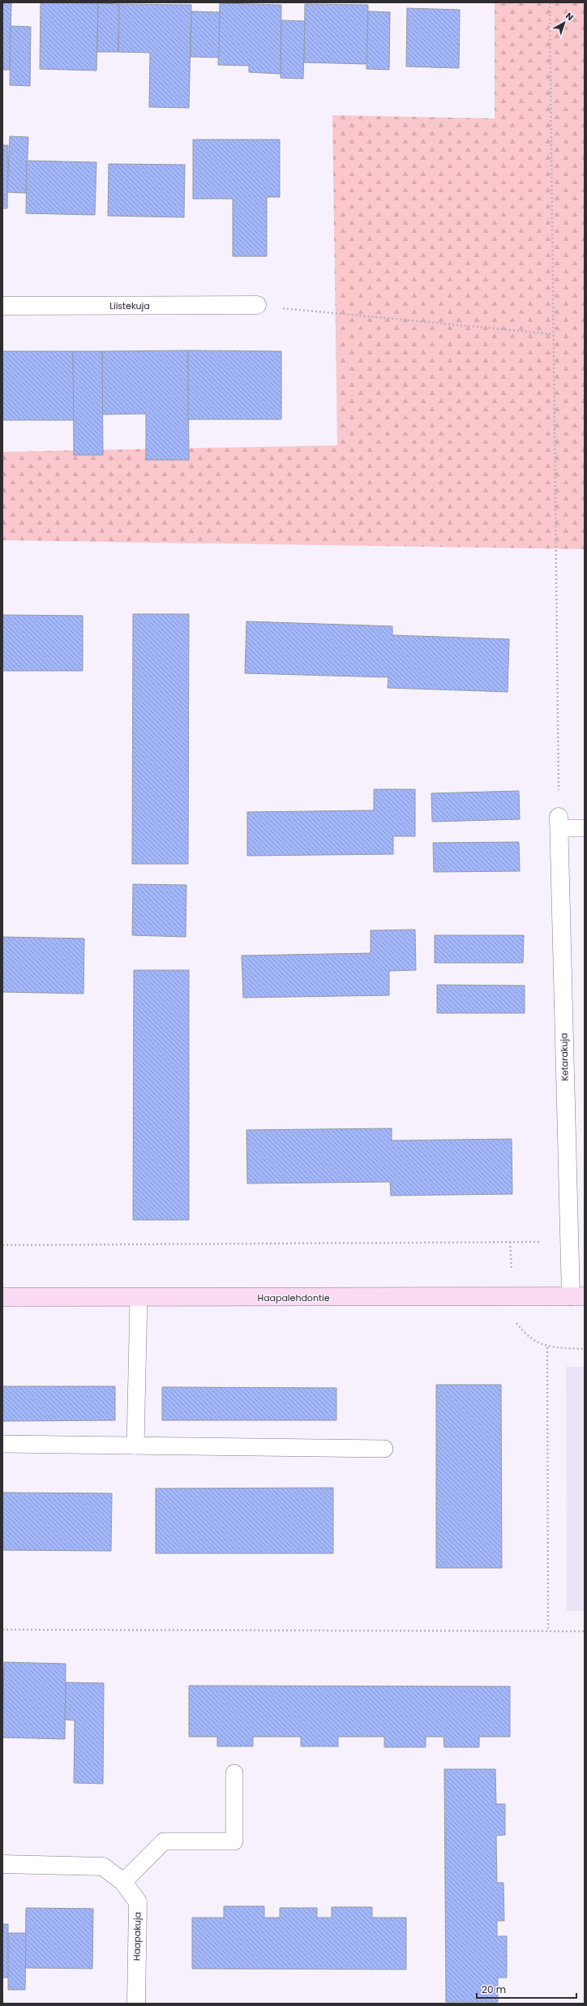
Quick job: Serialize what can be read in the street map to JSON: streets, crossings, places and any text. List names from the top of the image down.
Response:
{
  "streets": {
    "street": [
      "Liistekuja",
      "Ketarakuja",
      "Haapalehdontie",
      "Haapakuja"
    ]
  },
  "crossings": [
    ["Ketarakuja", "Haapalehdontie"]
  ],
  "scale_bar": "20 m",
  "north": "top right"
}
